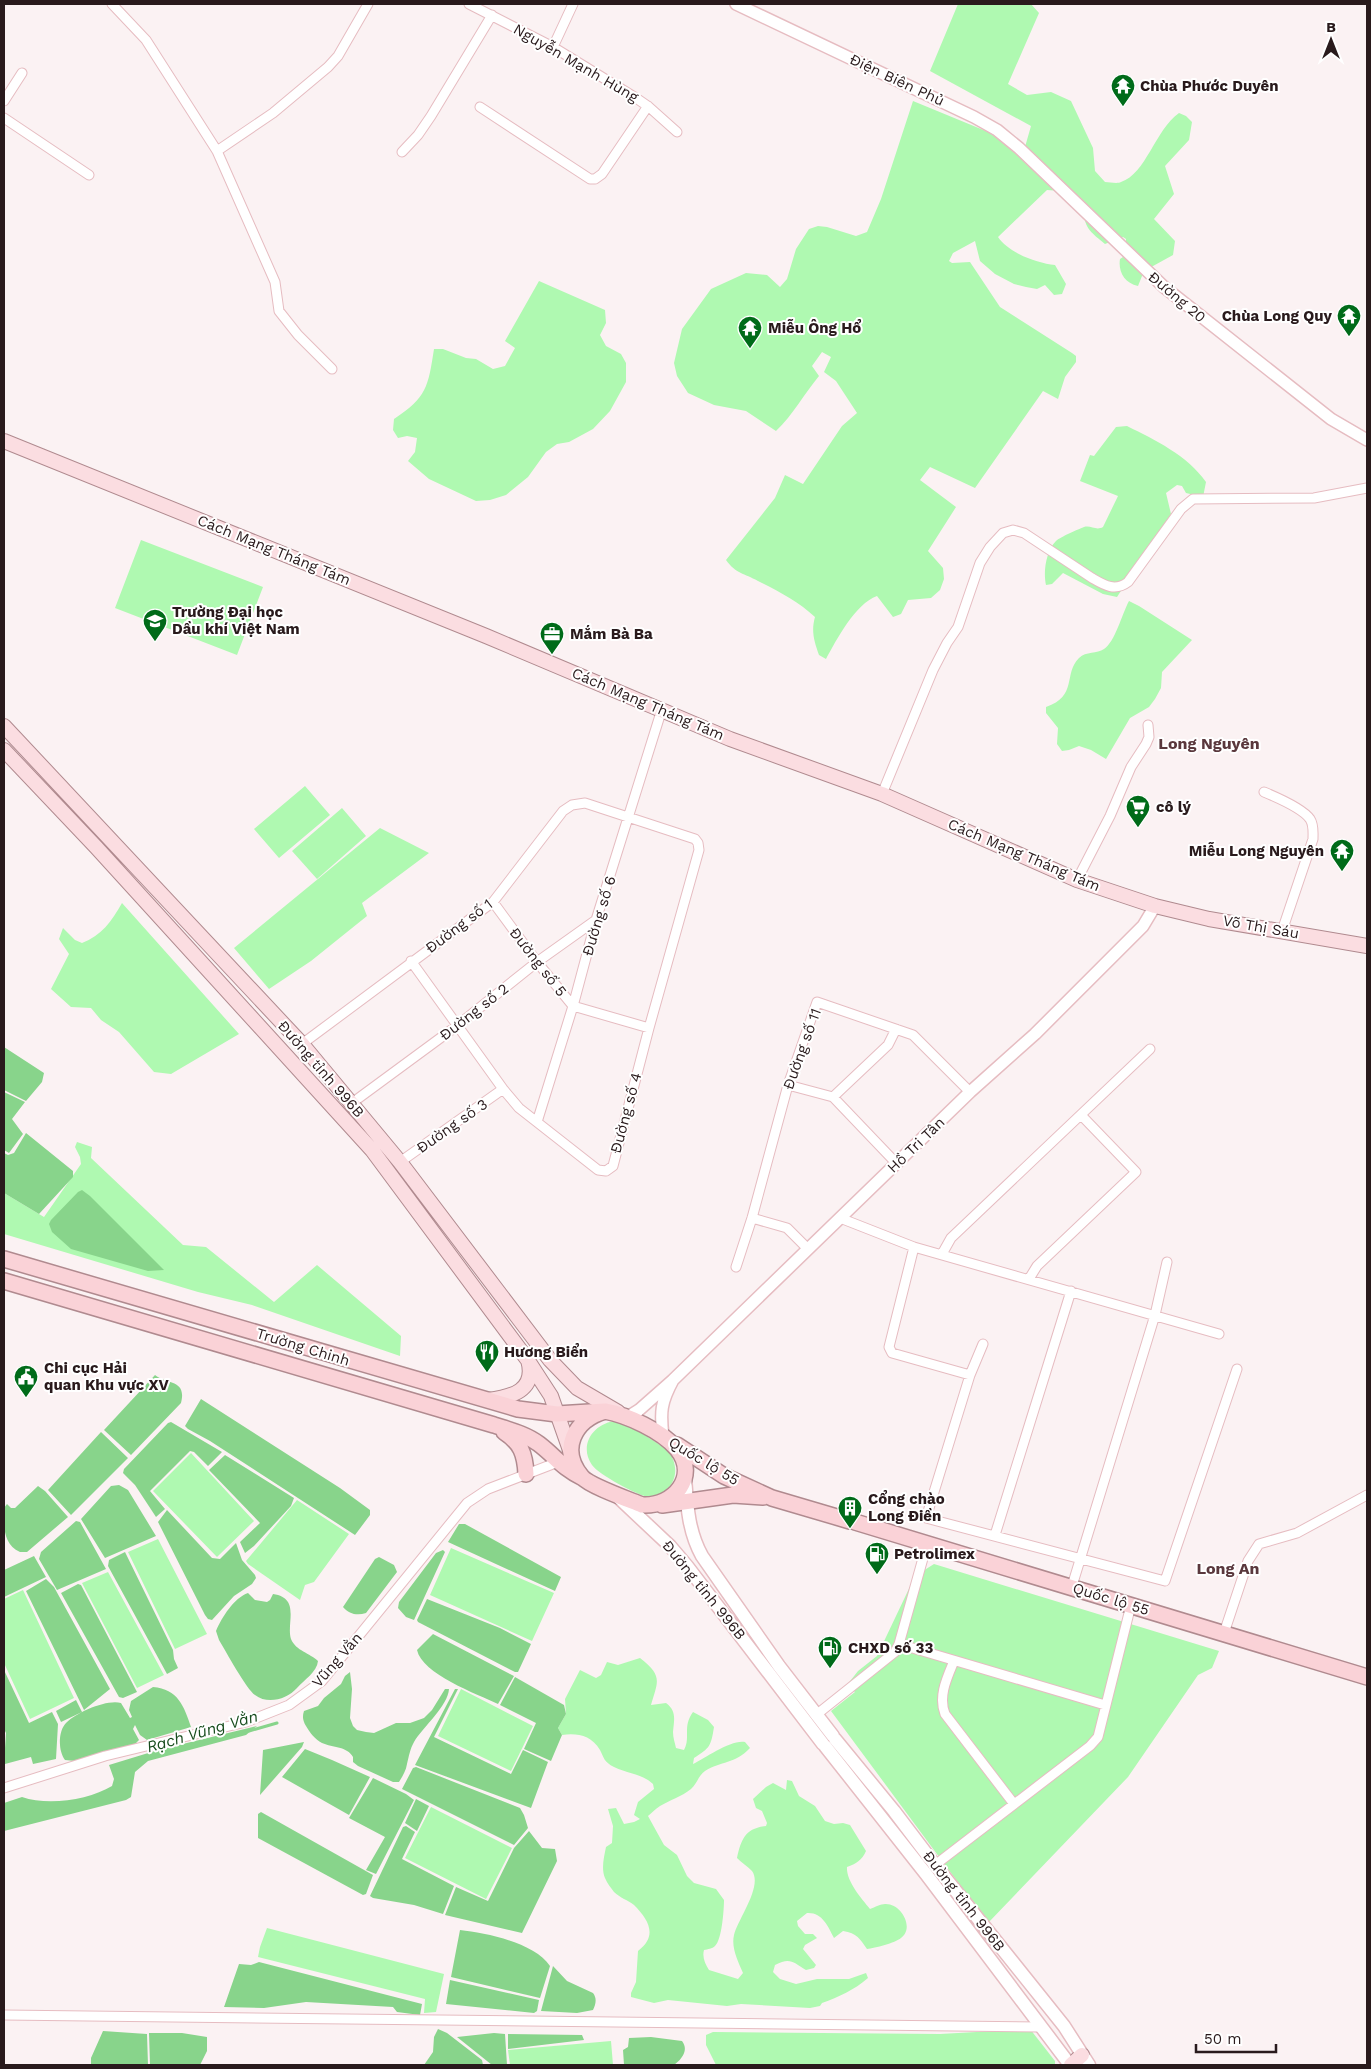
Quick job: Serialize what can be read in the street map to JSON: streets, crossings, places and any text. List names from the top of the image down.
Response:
{
  "streets": {
    "highway": ["Trường Chinh", "Quốc lộ 55"],
    "main road": ["Cách Mạng Tháng Tám", "Võ Thị Sáu", "Đường tỉnh 996B"],
    "street": [
      "Nguyễn Mạnh Hùng",
      "Điện Biên Phủ",
      "Đường 20",
      "Đường số 6",
      "Đường số 1",
      "Đường số 5",
      "Đường số 2",
      "Đường số 11",
      "Đường số 4",
      "Đường số 3",
      "Hồ Tri Tân",
      "Vũng Vằn"
    ]
  },
  "crossings": [
    ["Điện Biên Phủ", "Đường 20"],
    ["Cách Mạng Tháng Tám", "Đường số 6"],
    ["Cách Mạng Tháng Tám", "Võ Thị Sáu"],
    ["Cách Mạng Tháng Tám", "Hồ Tri Tân"],
    ["Đường số 6", "Đường số 1"],
    ["Đường số 6", "Đường số 5"],
    ["Đường số 6", "Đường số 2"],
    ["Đường số 6", "Đường số 4"],
    ["Đường số 1", "Đường số 5"],
    ["Đường số 1", "Đường tỉnh 996B"],
    ["Đường số 1", "Đường số 4"],
    ["Võ Thị Sáu", "Hồ Tri Tân"],
    ["Đường số 5", "Đường số 2"],
    ["Đường số 5", "Đường số 4"],
    ["Đường số 2", "Đường tỉnh 996B"],
    ["Đường số 2", "Đường số 4"],
    ["Đường số 11", "Hồ Tri Tân"],
    ["Đường tỉnh 996B", "Đường số 3"],
    ["Đường tỉnh 996B", "Hồ Tri Tân"],
    ["Đường tỉnh 996B", "Trường Chinh"],
    ["Đường tỉnh 996B", "Quốc lộ 55"],
    ["Đường số 4", "Đường số 3"],
    ["Hồ Tri Tân", "Trường Chinh"],
    ["Hồ Tri Tân", "Quốc lộ 55"],
    ["Trường Chinh", "Quốc lộ 55"],
    ["Trường Chinh", "Vũng Vằn"]
  ],
  "districts": ["Long Nguyên", "Long An"],
  "water": ["Rạch Vũng Vằn"],
  "places": {
    "temple": [
      "Chùa Phước Duyên",
      "Chùa Long Quy",
      "Miễu Ông Hổ",
      "Miễu Long Nguyên"
    ],
    "school or university": ["Trường Đại học Dầu khí Việt Nam"],
    "office": ["Mắm Bà Ba"],
    "supermarket": ["cô lý"],
    "restaurant": ["Hương Biển"],
    "public building": ["Chi cục Hải quan Khu vực XV"],
    "building": ["Cổng chào Long Điền"],
    "fuel station": ["Petrolimex", "CHXD số 33"]
  },
  "scale_bar": "50 m",
  "north": "top"
}
